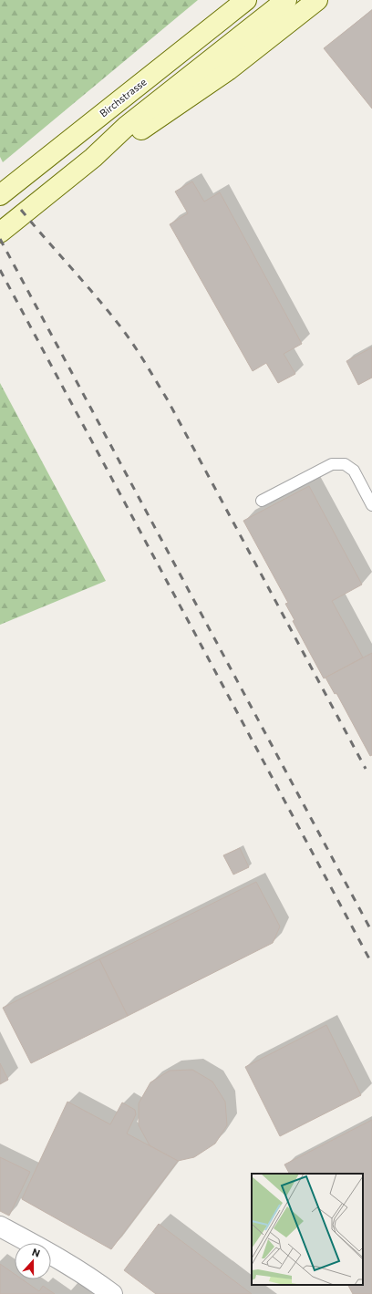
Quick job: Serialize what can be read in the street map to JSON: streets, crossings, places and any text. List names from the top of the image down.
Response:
{
  "streets": {
    "main road": ["Birchstrasse"]
  },
  "north": "top"
}
